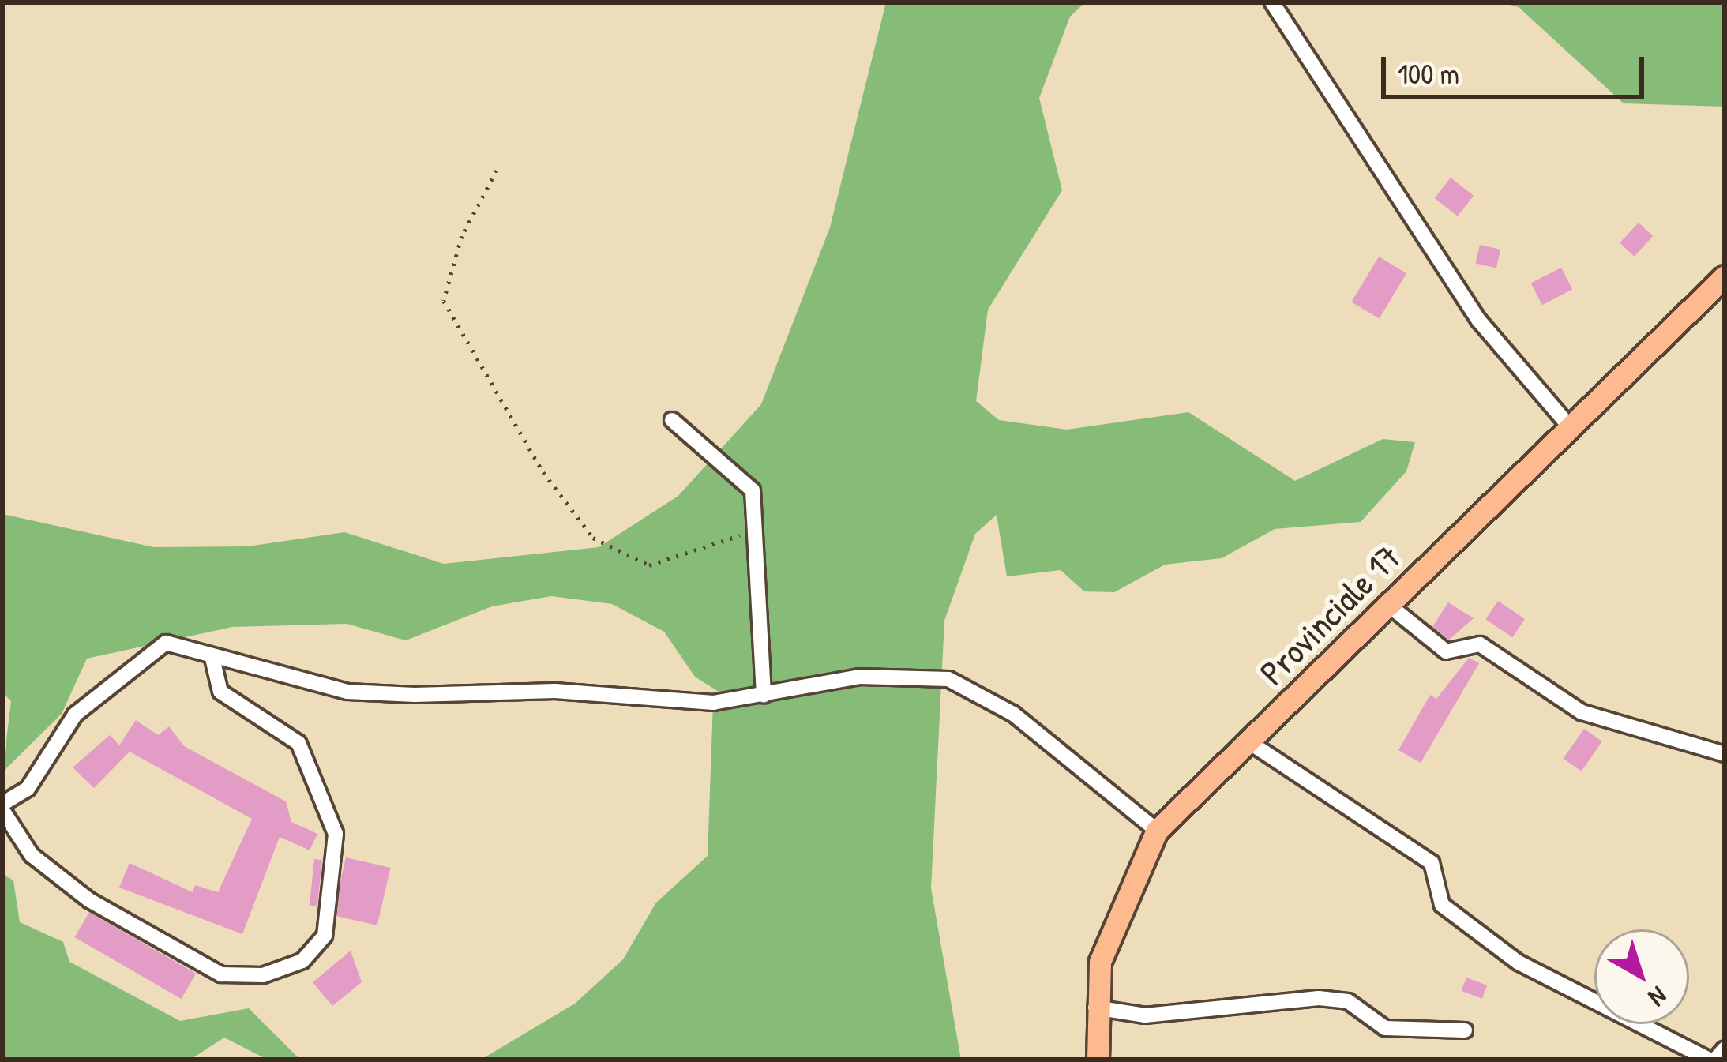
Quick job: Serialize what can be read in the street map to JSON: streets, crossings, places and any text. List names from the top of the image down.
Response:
{
  "streets": {
    "main road": ["Provinciale 17"]
  },
  "scale_bar": "100 m",
  "north": "bottom right"
}
